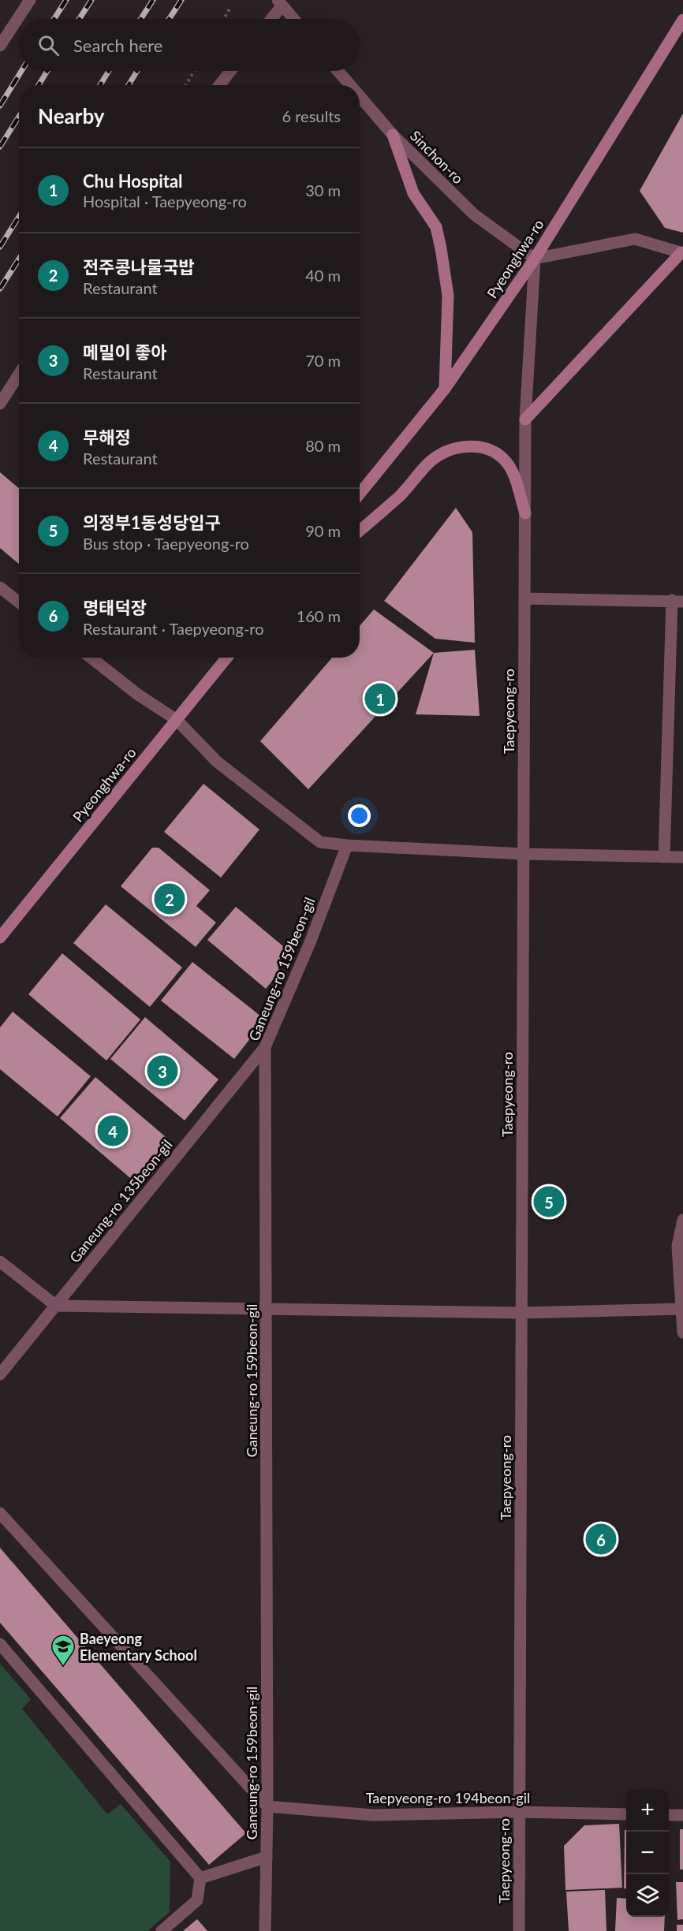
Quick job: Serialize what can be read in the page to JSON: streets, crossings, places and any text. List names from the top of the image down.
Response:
{
  "streets": {
    "main road": ["Pyeonghwa-ro"],
    "street": [
      "Sinchon-ro",
      "Taepyeong-ro",
      "Ganeung-ro 159beon-gil",
      "Ganeung-ro 135beon-gil",
      "Taepyeong-ro 194beon-gil"
    ]
  },
  "crossings": [
    ["Sinchon-ro", "Pyeonghwa-ro"],
    ["Sinchon-ro", "Taepyeong-ro"],
    ["Pyeonghwa-ro", "Taepyeong-ro"],
    ["Taepyeong-ro", "Taepyeong-ro 194beon-gil"],
    ["Ganeung-ro 159beon-gil", "Ganeung-ro 135beon-gil"],
    ["Ganeung-ro 159beon-gil", "Taepyeong-ro 194beon-gil"]
  ],
  "places": {
    "school or university": ["Baeyeong Elementary School"]
  },
  "page": {
    "search": "Search here",
    "heading": ["Nearby", "6 results"],
    "list": [
      {
        "mark": "1",
        "name": "Chu Hospital",
        "note": "Hospital · Taepyeong-ro",
        "value": "30 m"
      },
      {
        "mark": "2",
        "name": "전주콩나물국밥",
        "note": "Restaurant",
        "value": "40 m"
      },
      {
        "mark": "3",
        "name": "메밀이 좋아",
        "note": "Restaurant",
        "value": "70 m"
      },
      {
        "mark": "4",
        "name": "무해정",
        "note": "Restaurant",
        "value": "80 m"
      },
      {
        "mark": "5",
        "name": "의정부1동성당입구",
        "note": "Bus stop · Taepyeong-ro",
        "value": "90 m"
      },
      {
        "mark": "6",
        "name": "명태덕장",
        "note": "Restaurant · Taepyeong-ro",
        "value": "160 m"
      }
    ],
    "pins": [
      "1",
      "2",
      "3",
      "4",
      "5",
      "6"
    ],
    "map_buttons": ["+", "−"]
  }
}
